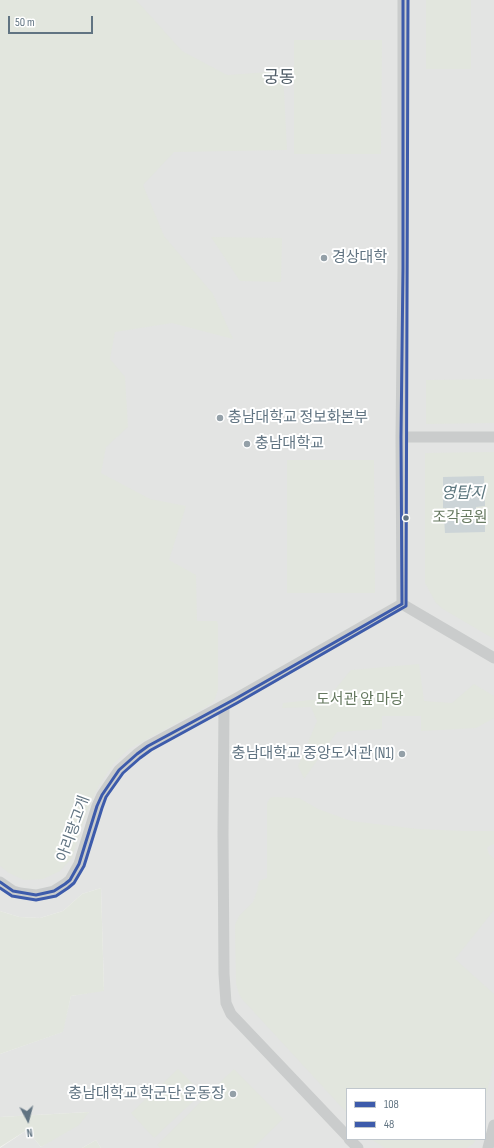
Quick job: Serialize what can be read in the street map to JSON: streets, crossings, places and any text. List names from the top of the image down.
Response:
{
  "streets": {
    "street": ["아리랑고개"]
  },
  "districts": ["궁동"],
  "water": ["영탑지"],
  "parks": ["조각공원", "도서관 앞 마당"],
  "places": [
    "경상대학",
    "충남대학교 정보화본부",
    "충남대학교",
    "충남대학교 중앙도서관 (N1)",
    "충남대학교 학군단 운동장"
  ],
  "lines": ["transit line 108", "transit line 48"],
  "legend": ["108", "48"],
  "scale_bar": "50 m",
  "north": "bottom"
}
